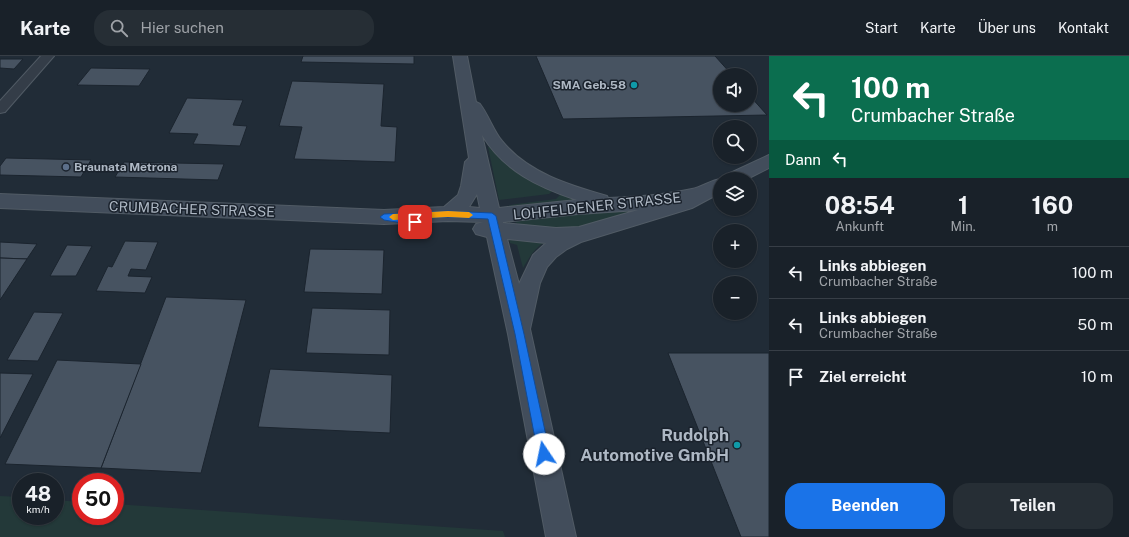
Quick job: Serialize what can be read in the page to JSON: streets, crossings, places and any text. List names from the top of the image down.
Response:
{
  "streets": {
    "main road": ["LOHFELDENER STRASSE", "CRUMBACHER STRASSE"]
  },
  "crossings": [
    ["LOHFELDENER STRASSE", "CRUMBACHER STRASSE"]
  ],
  "places": ["SMA Geb.58", "Braunata Metrona", "Rudolph Automotive GmbH"],
  "page": {
    "header": "Karte",
    "search": "Hier suchen",
    "nav": [
      "Start",
      "Karte",
      "Über uns",
      "Kontakt"
    ],
    "turn": ["100 m", "Crumbacher Straße"],
    "map_buttons": ["+", "−"],
    "then": "Dann",
    "eta": [
      "08:54",
      "Ankunft",
      "1",
      "Min.",
      "160",
      "m"
    ],
    "list": [
      {
        "name": "Links abbiegen",
        "note": "Crumbacher Straße",
        "value": "100 m"
      },
      {
        "name": "Links abbiegen",
        "note": "Crumbacher Straße",
        "value": "50 m"
      },
      {
        "name": "Ziel erreicht",
        "value": "10 m"
      }
    ],
    "speed": "48 km/h",
    "limit": "50",
    "buttons": ["Beenden", "Teilen"]
  }
}
